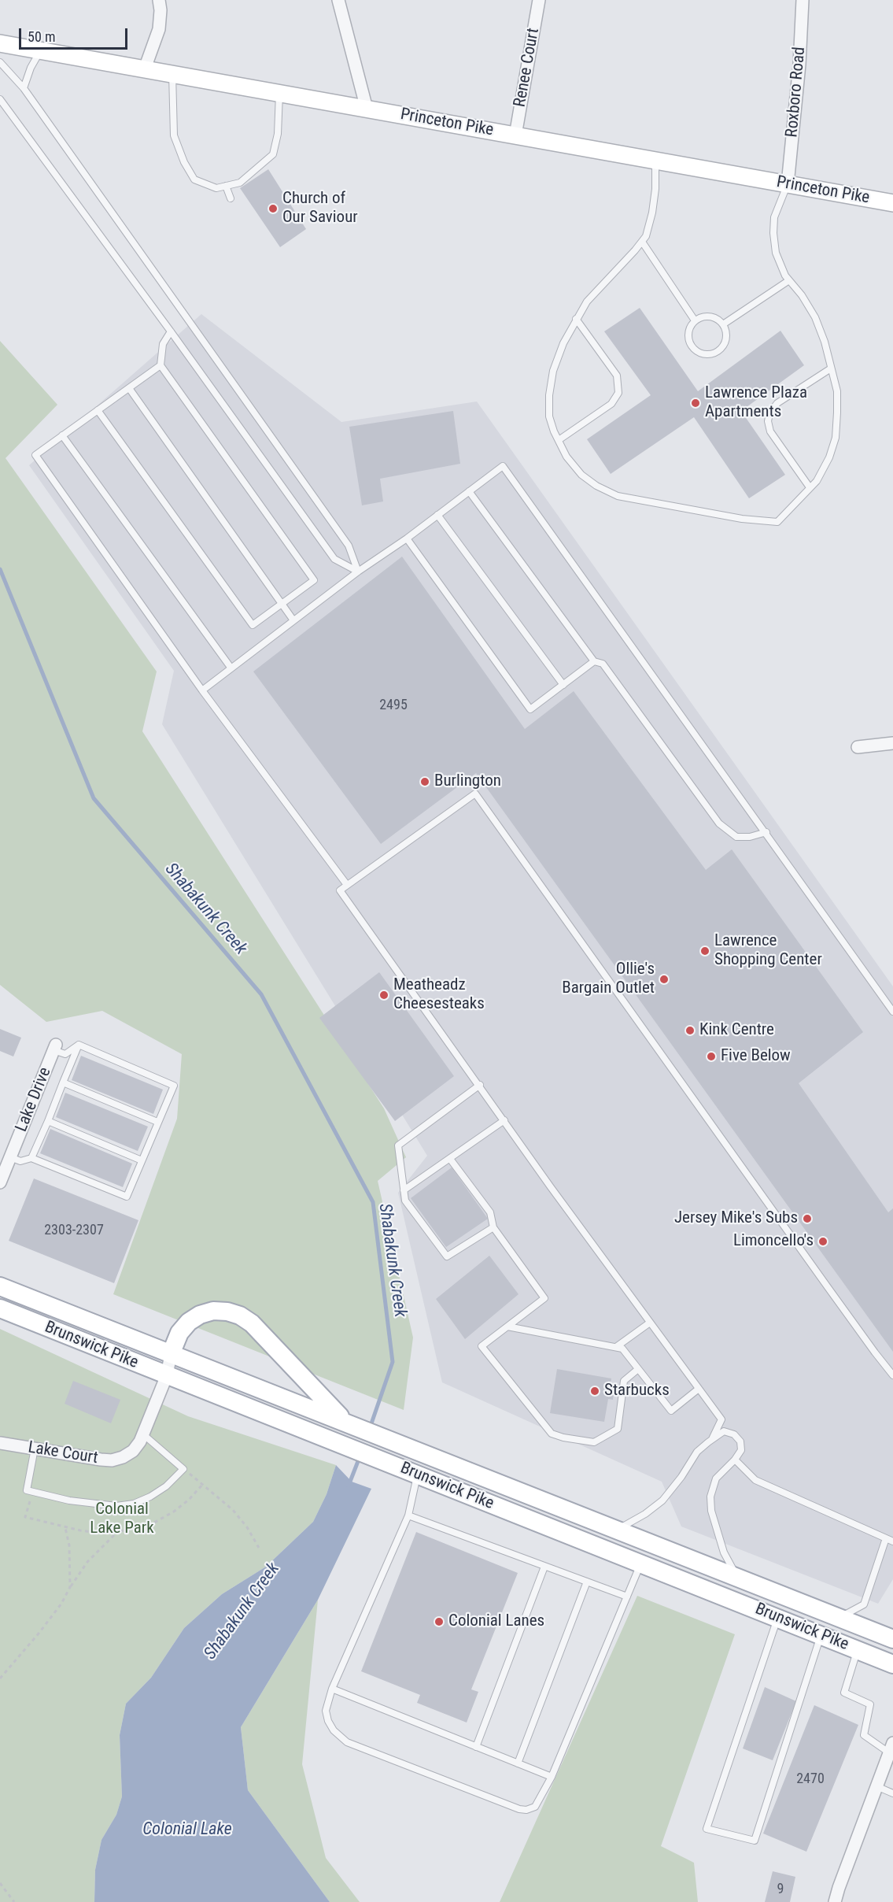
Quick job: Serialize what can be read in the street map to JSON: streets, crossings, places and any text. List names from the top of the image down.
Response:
{
  "streets": {
    "main road": ["Princeton Pike", "Brunswick Pike"],
    "street": [
      "Renee Court",
      "Roxboro Road",
      "Lake Drive",
      "Lake Court"
    ]
  },
  "crossings": [
    ["Renee Court", "Princeton Pike"],
    ["Roxboro Road", "Princeton Pike"],
    ["Brunswick Pike", "Lake Court"]
  ],
  "water": ["Shabakunk Creek", "Colonial Lake"],
  "parks": ["Colonial Lake Park"],
  "places": [
    "Church of Our Saviour",
    "Lawrence Plaza Apartments",
    "Burlington",
    "Lawrence Shopping Center",
    "Ollie's Bargain Outlet",
    "Meatheadz Cheesesteaks",
    "Kink Centre",
    "Five Below",
    "Jersey Mike's Subs",
    "Limoncello's",
    "Starbucks",
    "Colonial Lanes"
  ],
  "house_numbers": [
    "2495",
    "2303-2307",
    "2470",
    "9"
  ],
  "scale_bar": "50 m"
}
